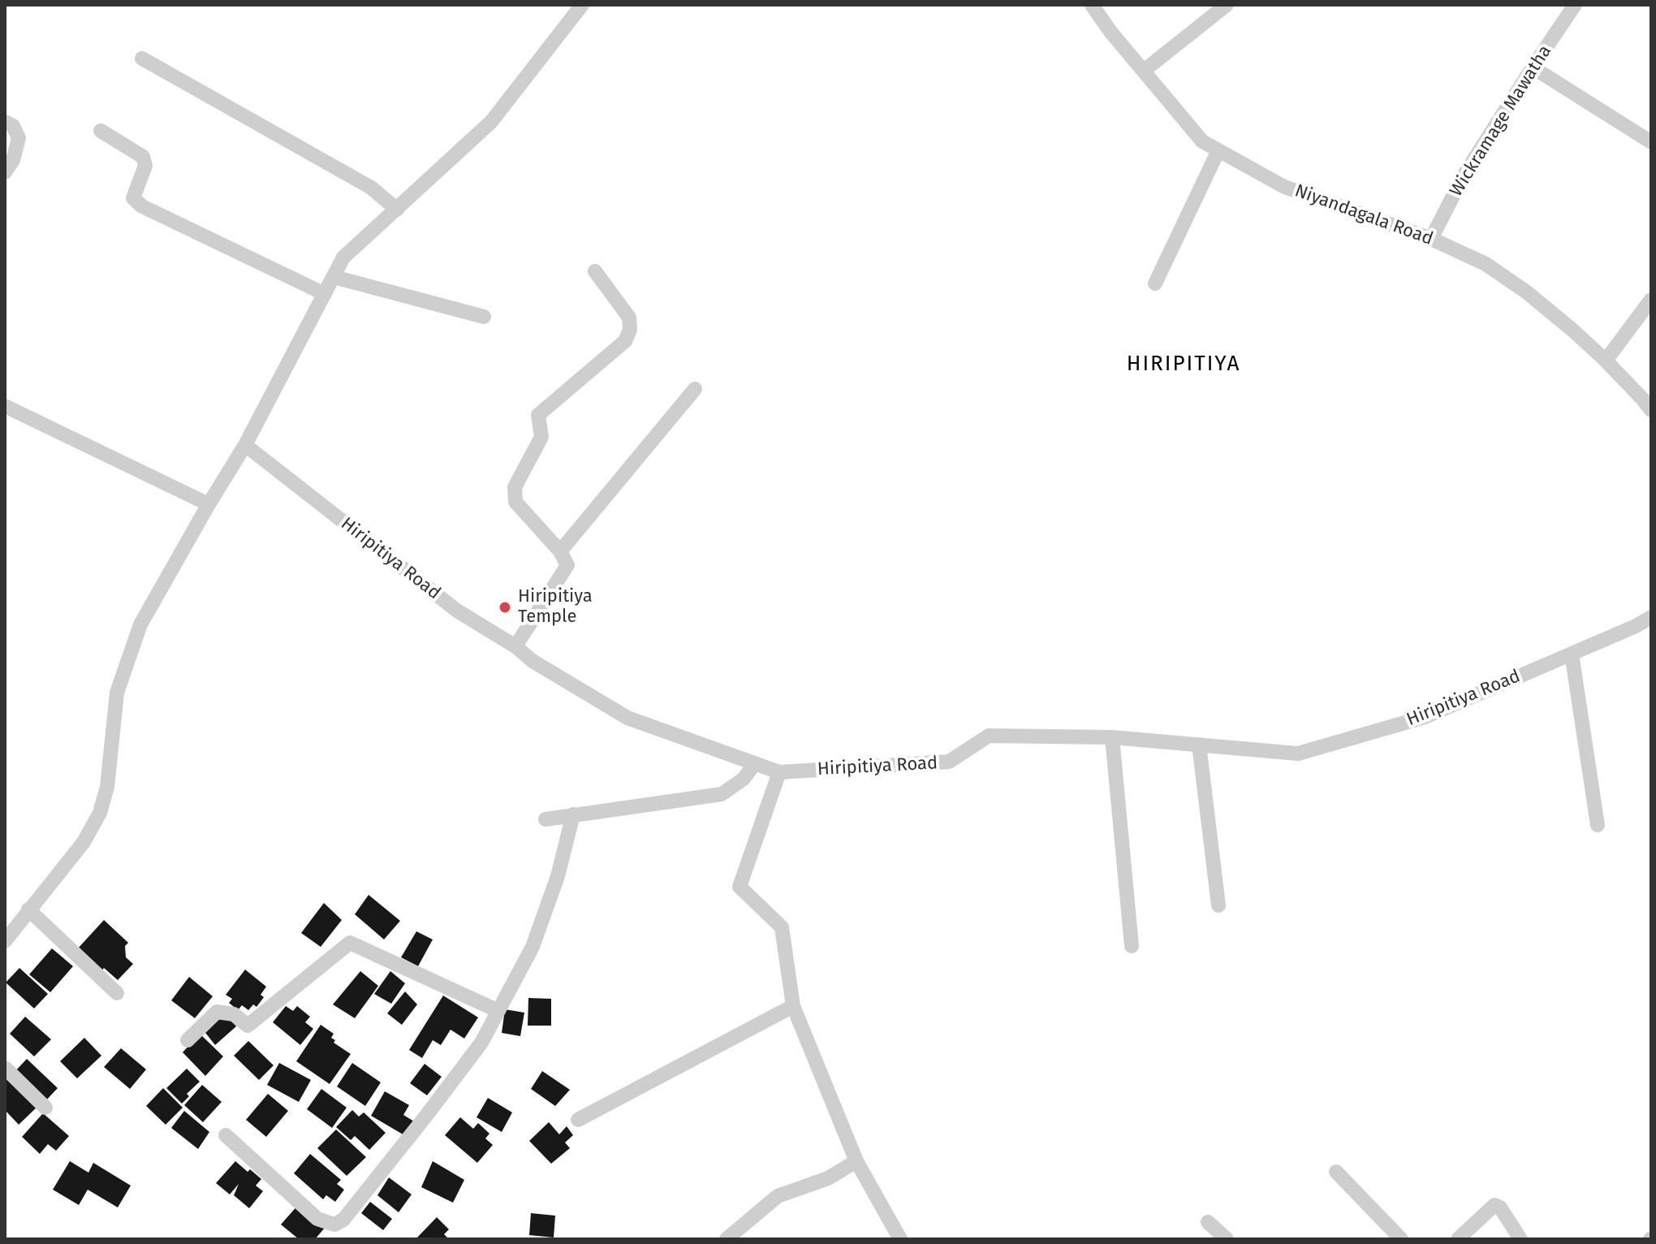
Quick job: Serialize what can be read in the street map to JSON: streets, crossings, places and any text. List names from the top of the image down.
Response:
{
  "streets": {
    "street": ["Wickramage Mawatha", "Niyandagala Road", "Hiripitiya Road"]
  },
  "crossings": [
    ["Wickramage Mawatha", "Niyandagala Road"]
  ],
  "districts": ["HIRIPITIYA"],
  "places": ["Hiripitiya Temple"]
}
